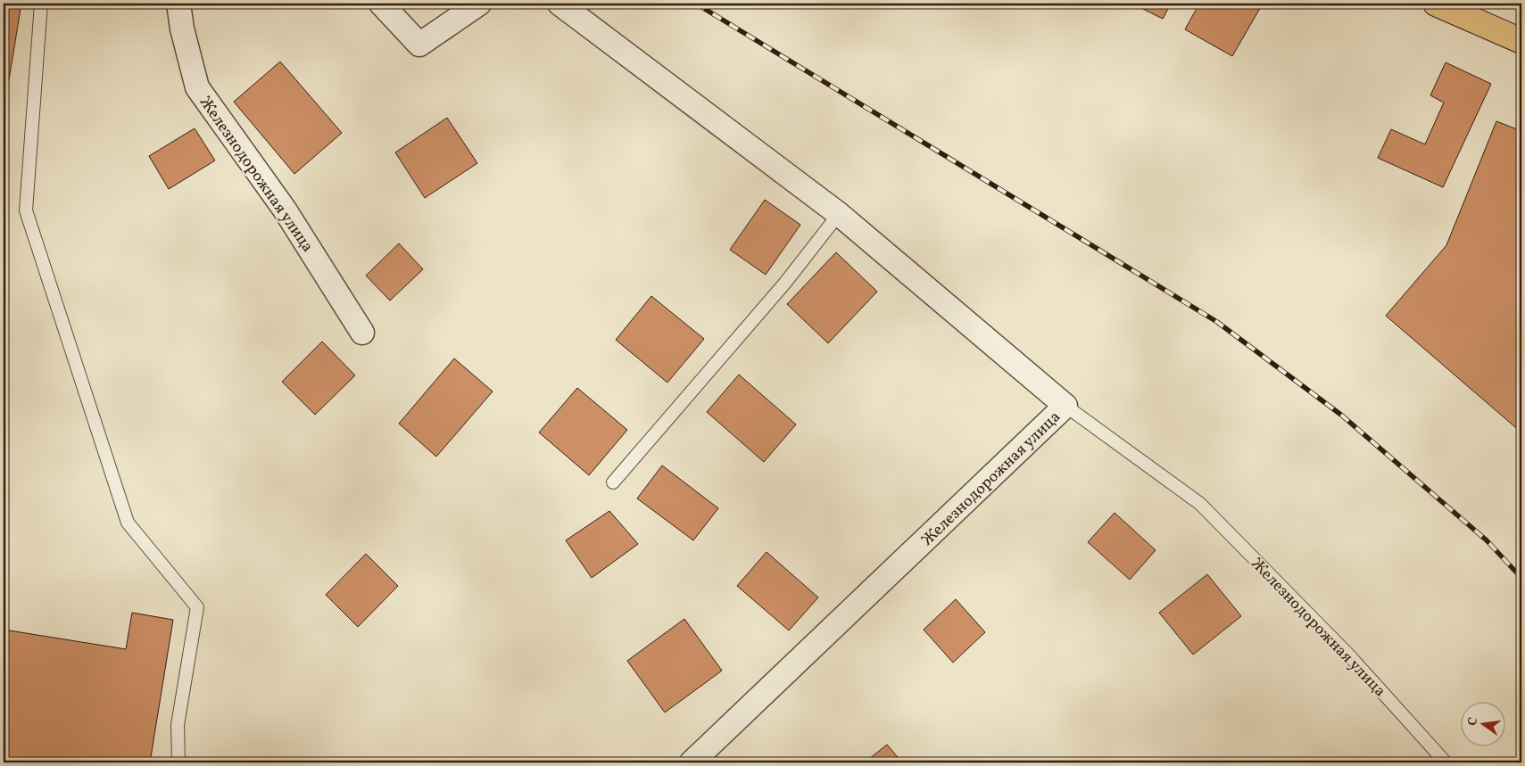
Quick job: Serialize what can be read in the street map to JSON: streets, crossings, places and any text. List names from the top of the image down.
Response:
{
  "streets": {
    "street": ["Железнодорожная улица"]
  },
  "north": "left"
}
